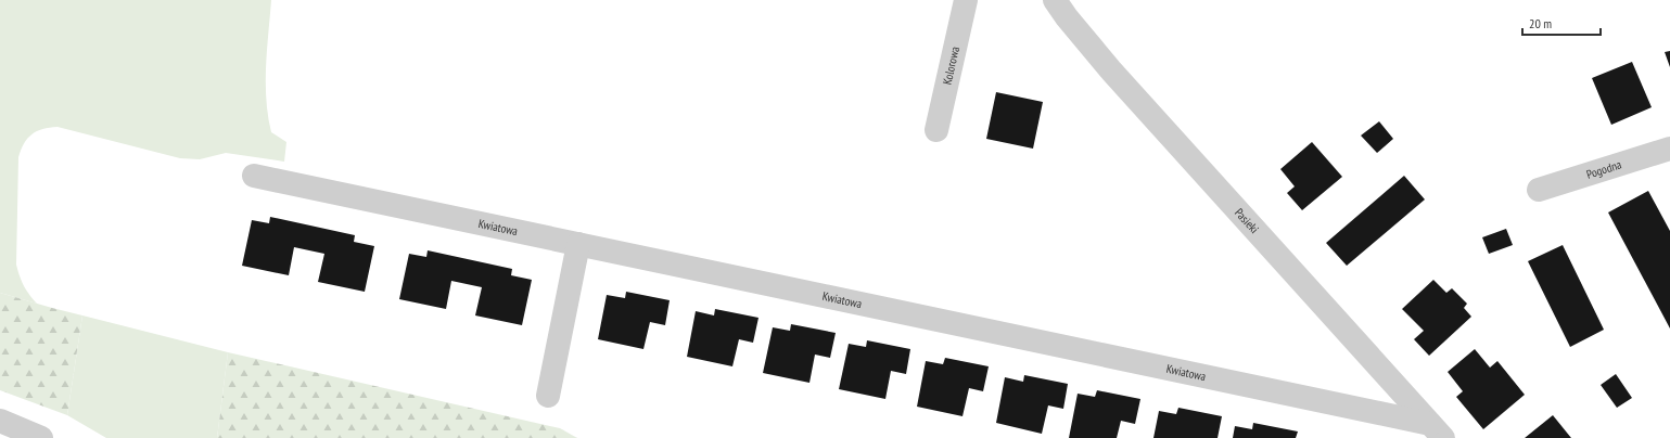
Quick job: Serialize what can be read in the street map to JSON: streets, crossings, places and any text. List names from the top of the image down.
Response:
{
  "streets": {
    "street": [
      "Kolorowa",
      "Pogodna",
      "Pasieki",
      "Kwiatowa"
    ]
  },
  "crossings": [
    ["Pasieki", "Kwiatowa"]
  ],
  "scale_bar": "20 m"
}
